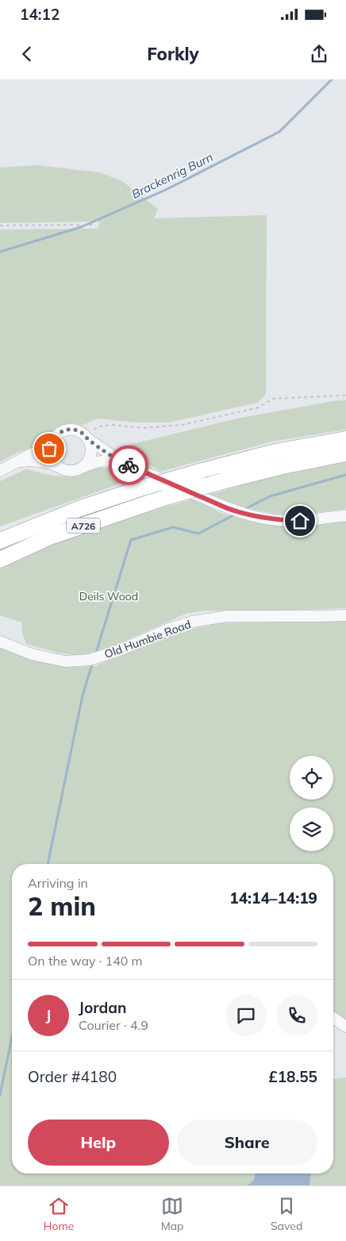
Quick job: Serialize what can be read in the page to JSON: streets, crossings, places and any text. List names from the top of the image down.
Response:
{
  "streets": {
    "highway": ["A726"],
    "street": ["Old Humbie Road"]
  },
  "water": ["Brackenrig Burn"],
  "parks": ["Deils Wood"],
  "page": {
    "status": "14:12",
    "header": "Forkly",
    "heading": ["2 min", "Arriving in", "14:14–14:19"],
    "panel": [
      "Jordan",
      "Courier · 4.9",
      "Order #4180",
      "£18.55"
    ],
    "bar": "On the way · 140 m",
    "round": "J",
    "buttons": ["Help", "Share"],
    "tabs": ["Home", "Map", "Saved"]
  }
}
